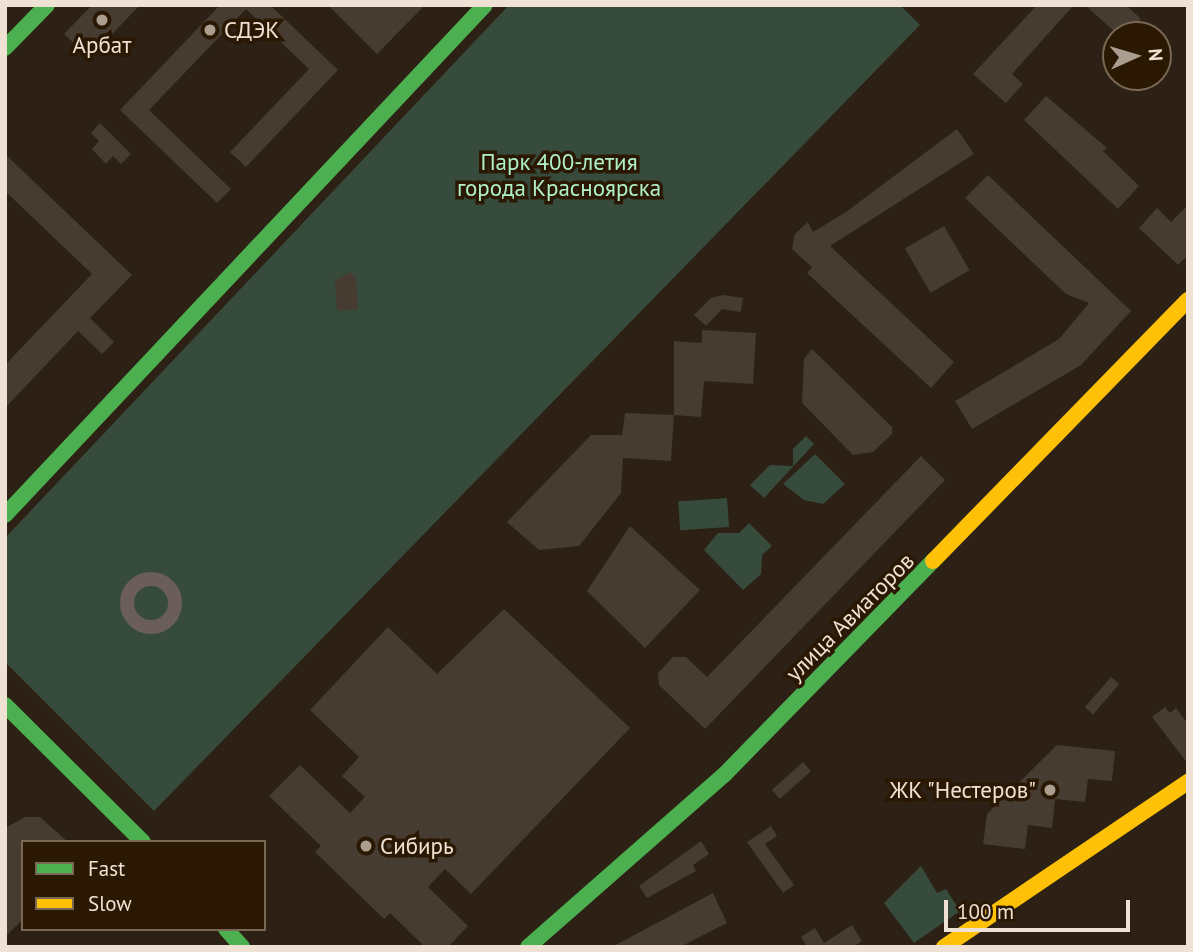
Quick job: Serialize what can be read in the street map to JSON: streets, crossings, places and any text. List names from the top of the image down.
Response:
{
  "streets": {
    "main road": ["улица Авиаторов"]
  },
  "parks": ["Парк 400-летия города Красноярска"],
  "places": [
    "Арбат",
    "СДЭК",
    "ЖК \"Нестеров\"",
    "Сибирь"
  ],
  "legend": ["Fast", "Slow"],
  "scale_bar": "100 m",
  "north": "right"
}
